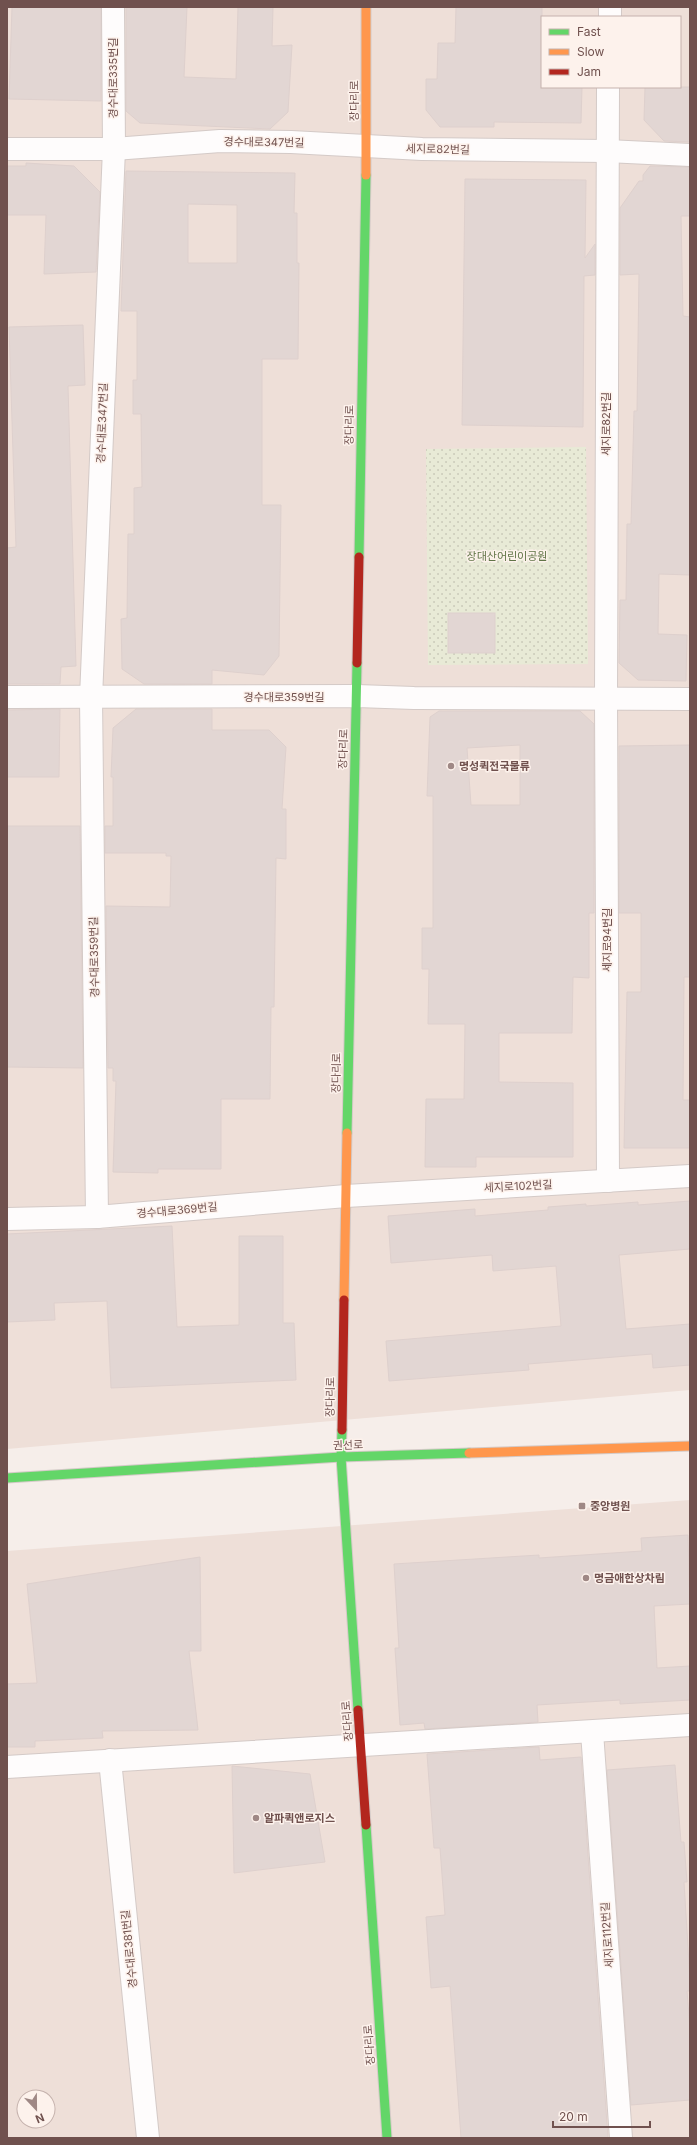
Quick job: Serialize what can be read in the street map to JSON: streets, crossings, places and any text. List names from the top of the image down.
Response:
{
  "streets": {
    "street": [
      "경수대로335번길",
      "장다리로",
      "경수대로347번길",
      "세지로82번길",
      "경수대로359번길",
      "세지로94번길",
      "세지로102번길",
      "경수대로369번길",
      "권선로",
      "세지로112번길",
      "경수대로381번길"
    ]
  },
  "crossings": [
    ["경수대로335번길", "경수대로347번길"],
    ["장다리로", "경수대로347번길"],
    ["장다리로", "세지로82번길"],
    ["장다리로", "경수대로359번길"],
    ["장다리로", "세지로102번길"],
    ["장다리로", "경수대로369번길"],
    ["장다리로", "권선로"],
    ["경수대로347번길", "세지로82번길"],
    ["경수대로347번길", "경수대로359번길"],
    ["세지로82번길", "세지로94번길"],
    ["경수대로359번길", "경수대로369번길"],
    ["세지로94번길", "세지로102번길"],
    ["세지로102번길", "경수대로369번길"]
  ],
  "parks": ["장대산어린이공원"],
  "places": {
    "other": ["명성퀵전국물류", "명금애한상차림", "알파퀵앤로지스"],
    "transit": ["중앙병원"]
  },
  "legend": ["Fast", "Slow", "Jam"],
  "scale_bar": "20 m",
  "north": "bottom"
}
